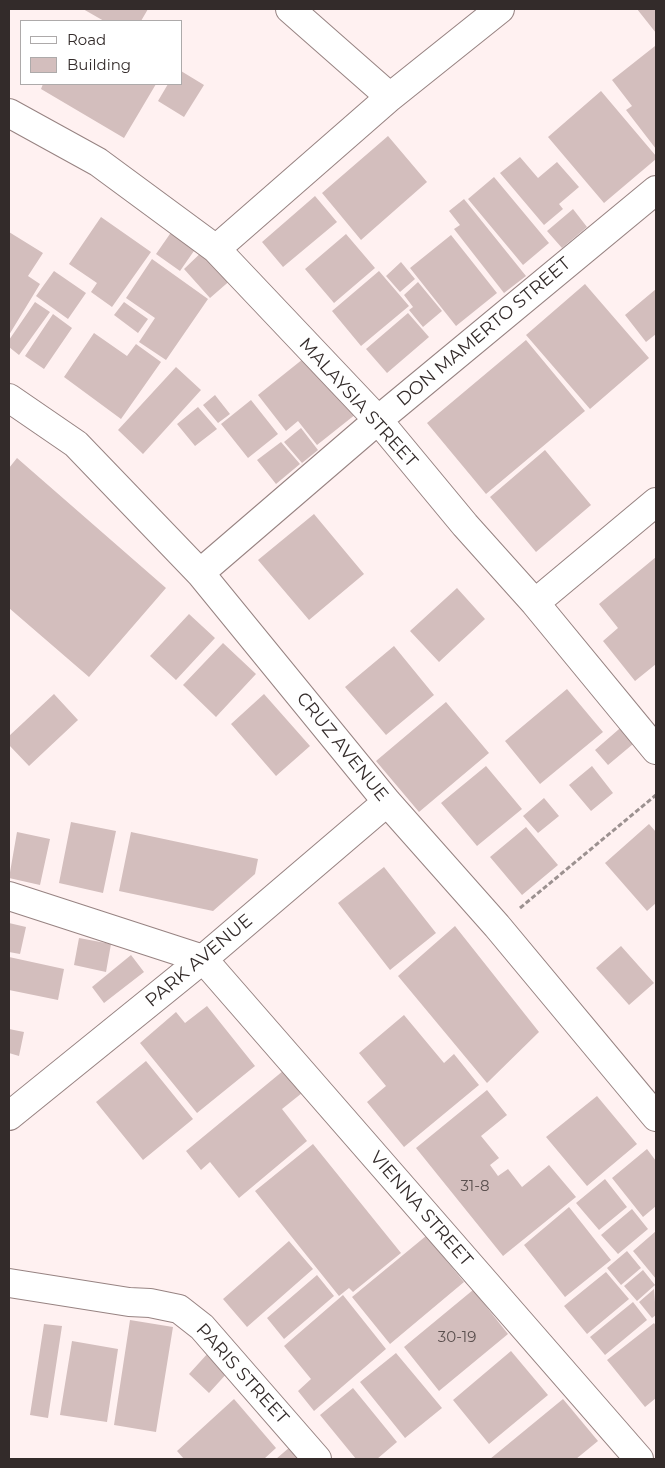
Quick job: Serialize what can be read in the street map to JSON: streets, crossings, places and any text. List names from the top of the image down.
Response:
{
  "streets": {
    "street": [
      "DON MAMERTO STREET",
      "MALAYSIA STREET",
      "CRUZ AVENUE",
      "PARK AVENUE",
      "VIENNA STREET",
      "PARIS STREET"
    ]
  },
  "crossings": [
    ["DON MAMERTO STREET", "MALAYSIA STREET"],
    ["DON MAMERTO STREET", "CRUZ AVENUE"],
    ["CRUZ AVENUE", "PARK AVENUE"],
    ["PARK AVENUE", "VIENNA STREET"]
  ],
  "house_numbers": ["31-8", "30-19"],
  "legend": ["Road", "Building"]
}
